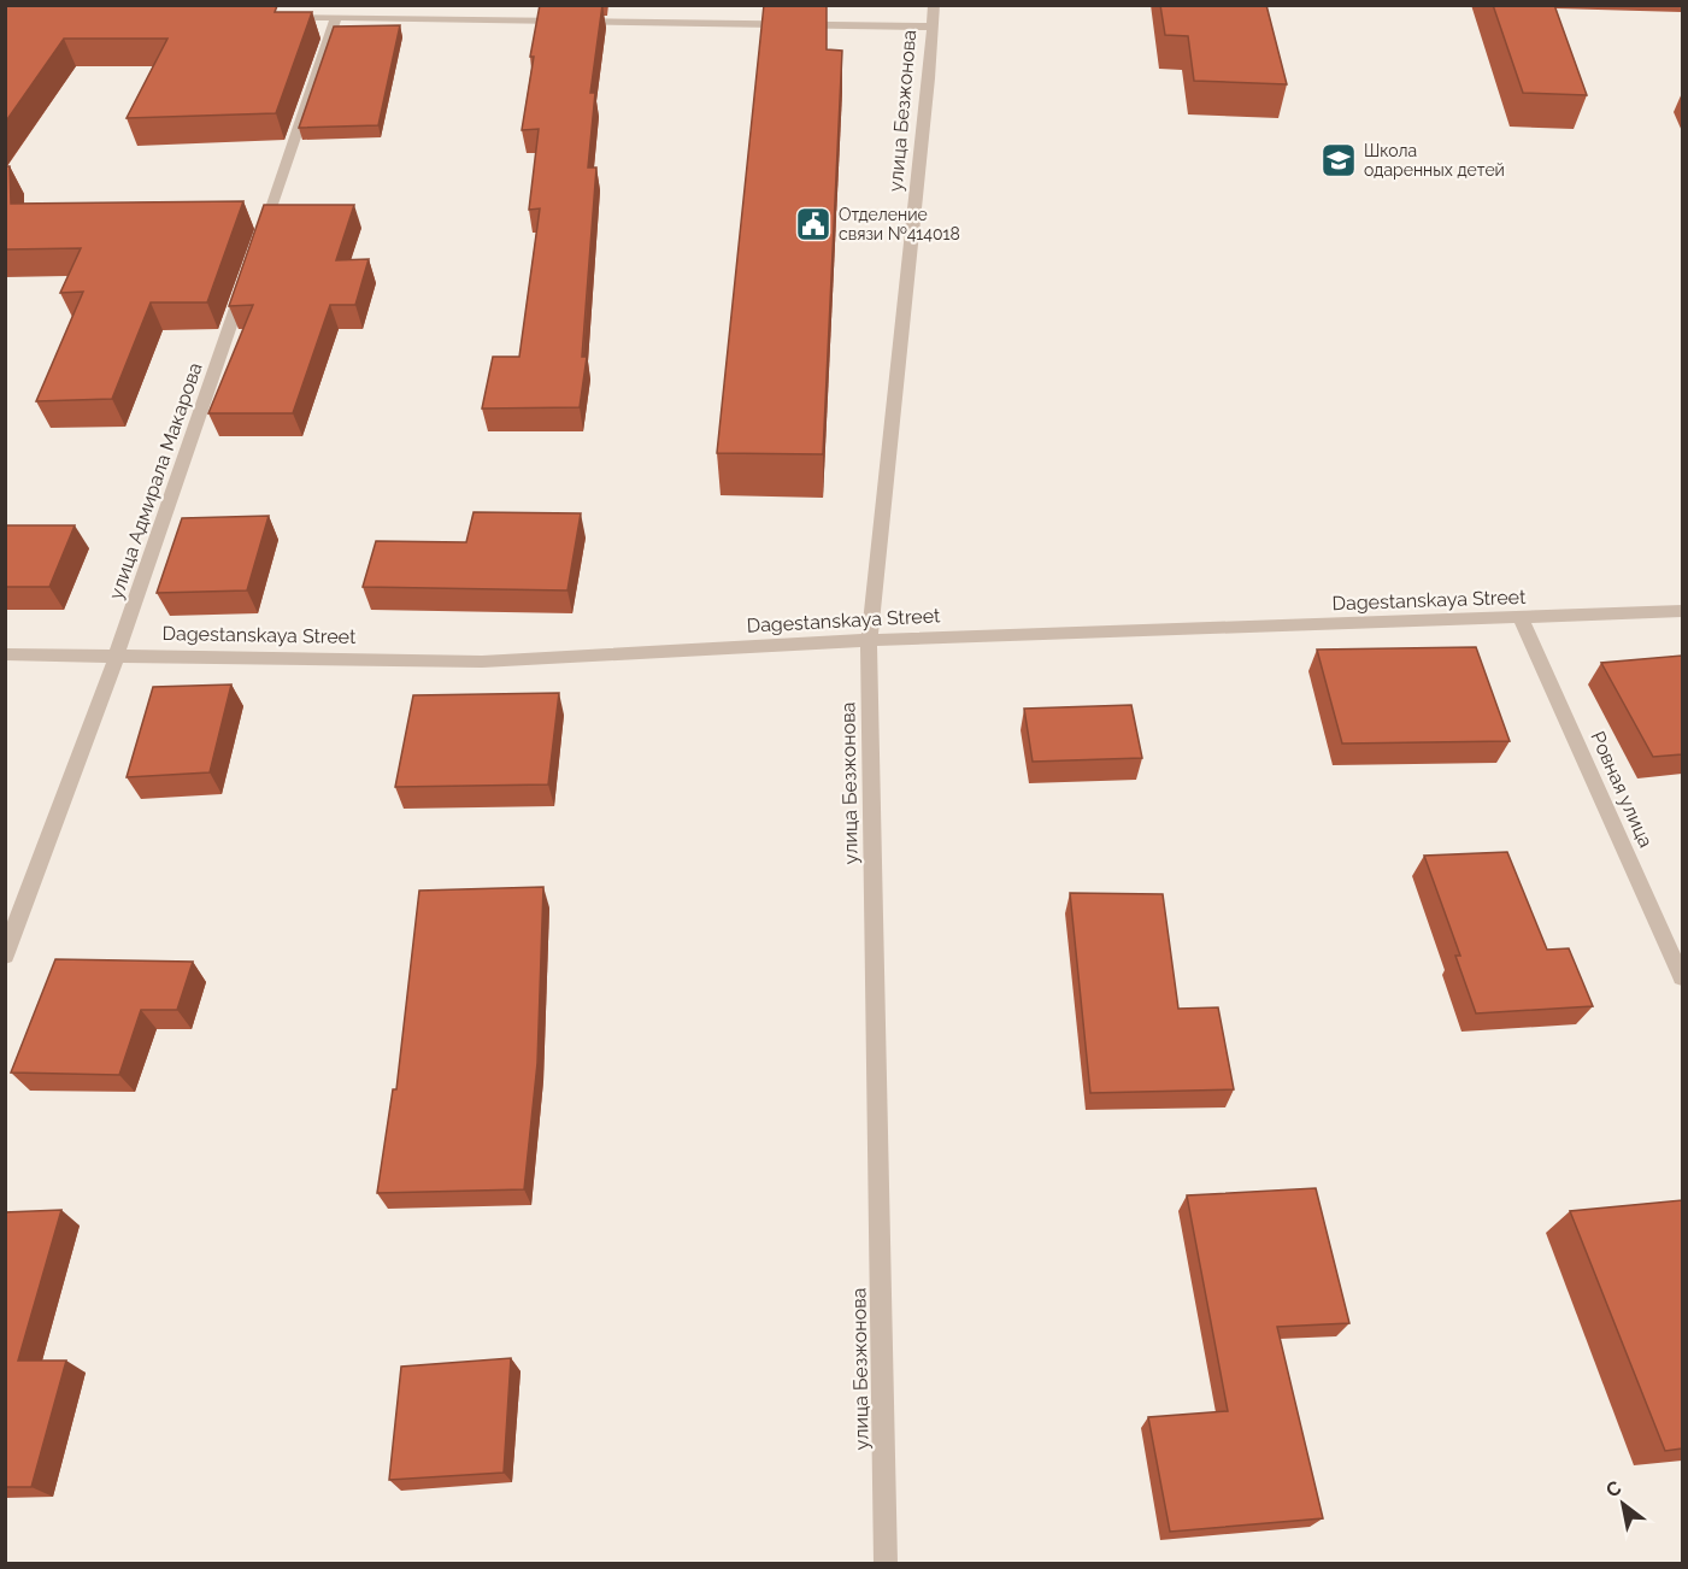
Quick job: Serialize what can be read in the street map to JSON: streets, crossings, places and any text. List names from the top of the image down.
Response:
{
  "streets": {
    "street": [
      "улица Безжонова",
      "улица Адмирала Макарова",
      "Dagestanskaya Street",
      "Ровная улица"
    ]
  },
  "crossings": [
    ["улица Безжонова", "Dagestanskaya Street"],
    ["улица Адмирала Макарова", "Dagestanskaya Street"],
    ["Dagestanskaya Street", "Ровная улица"]
  ],
  "places": {
    "school or university": ["Школа одаренных детей"],
    "public building": ["Отделение связи №414018"]
  },
  "north": "top left"
}
